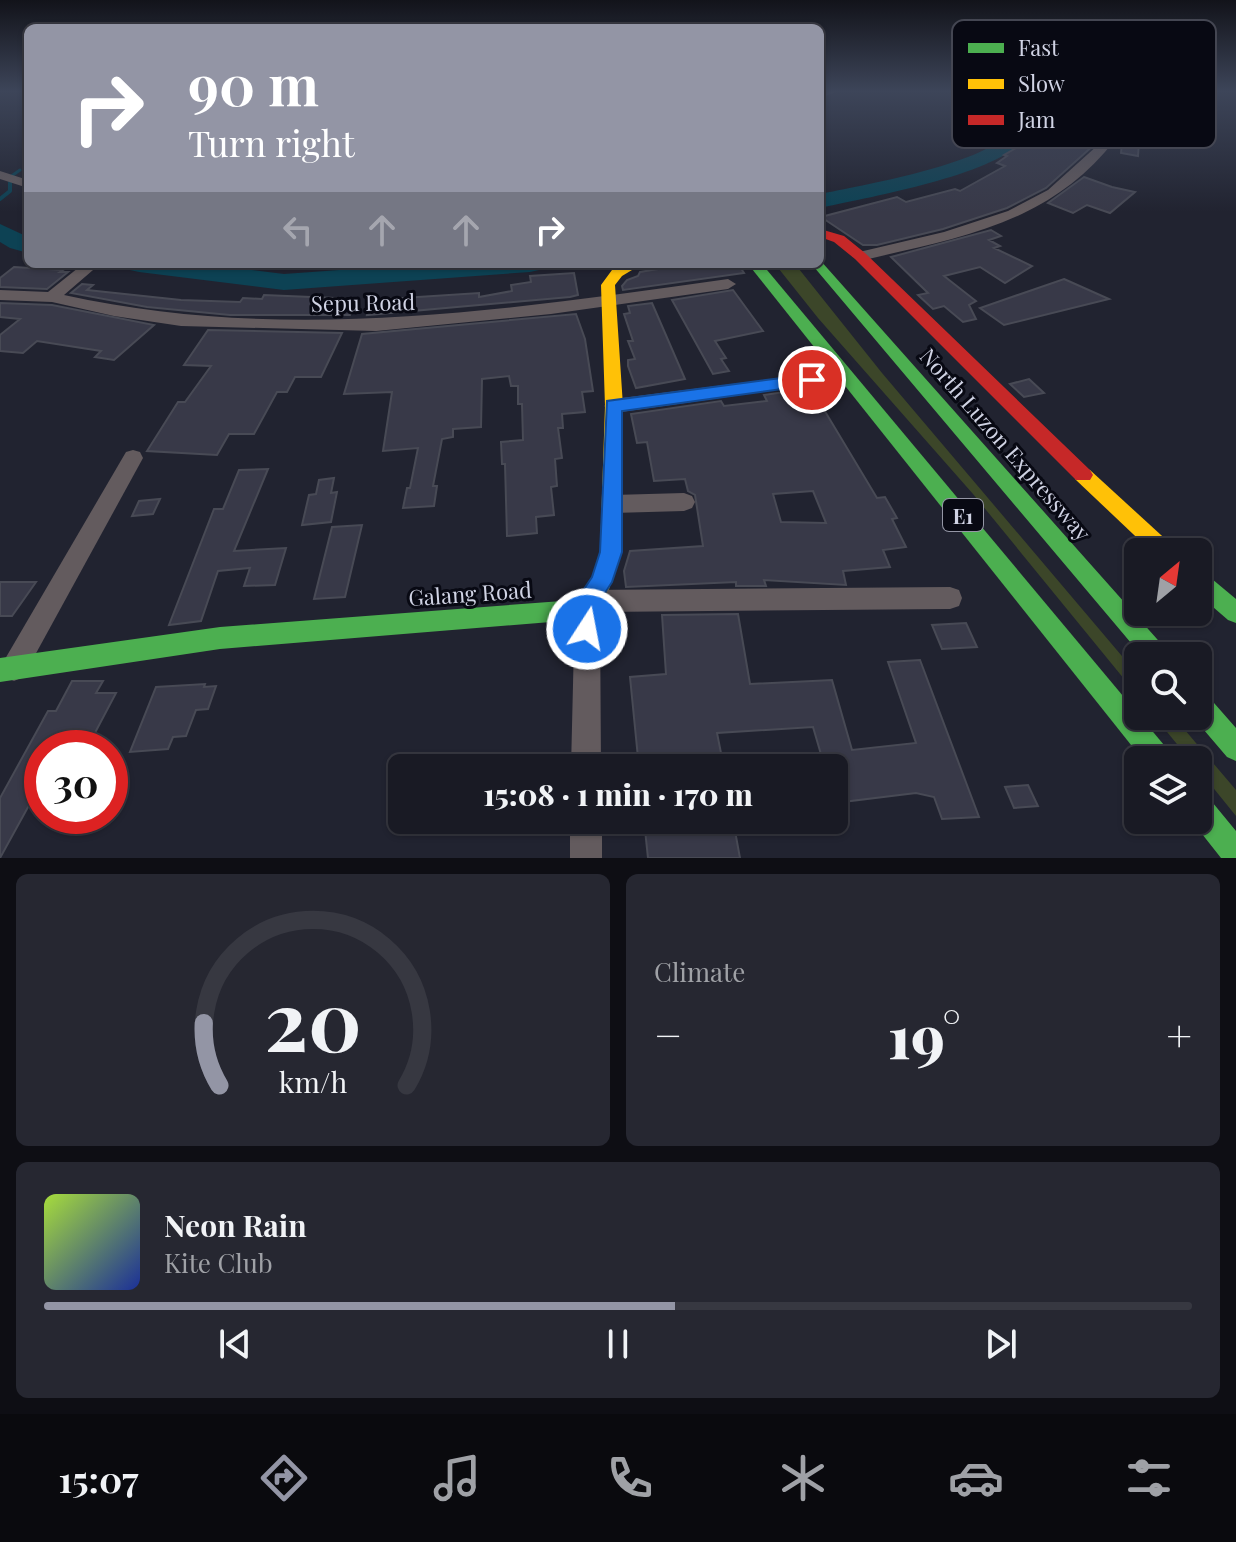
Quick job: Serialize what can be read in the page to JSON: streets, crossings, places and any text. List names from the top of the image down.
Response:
{
  "streets": {
    "main road": ["North Luzon Expressway", "E1", "Galang Road"],
    "street": ["Sepu Road"]
  },
  "legend": ["Fast", "Slow", "Jam"],
  "north": "top right",
  "page": {
    "turn": ["90 m", "Turn right"],
    "limit": "30",
    "trip": "15:08 · 1 min · 170 m",
    "tile": "Climate",
    "heat": ["−", "19°", "+"],
    "song": ["Neon Rain", "Kite Club"],
    "tabs": "15:07",
    "gauge": ["20", "km/h"]
  }
}
